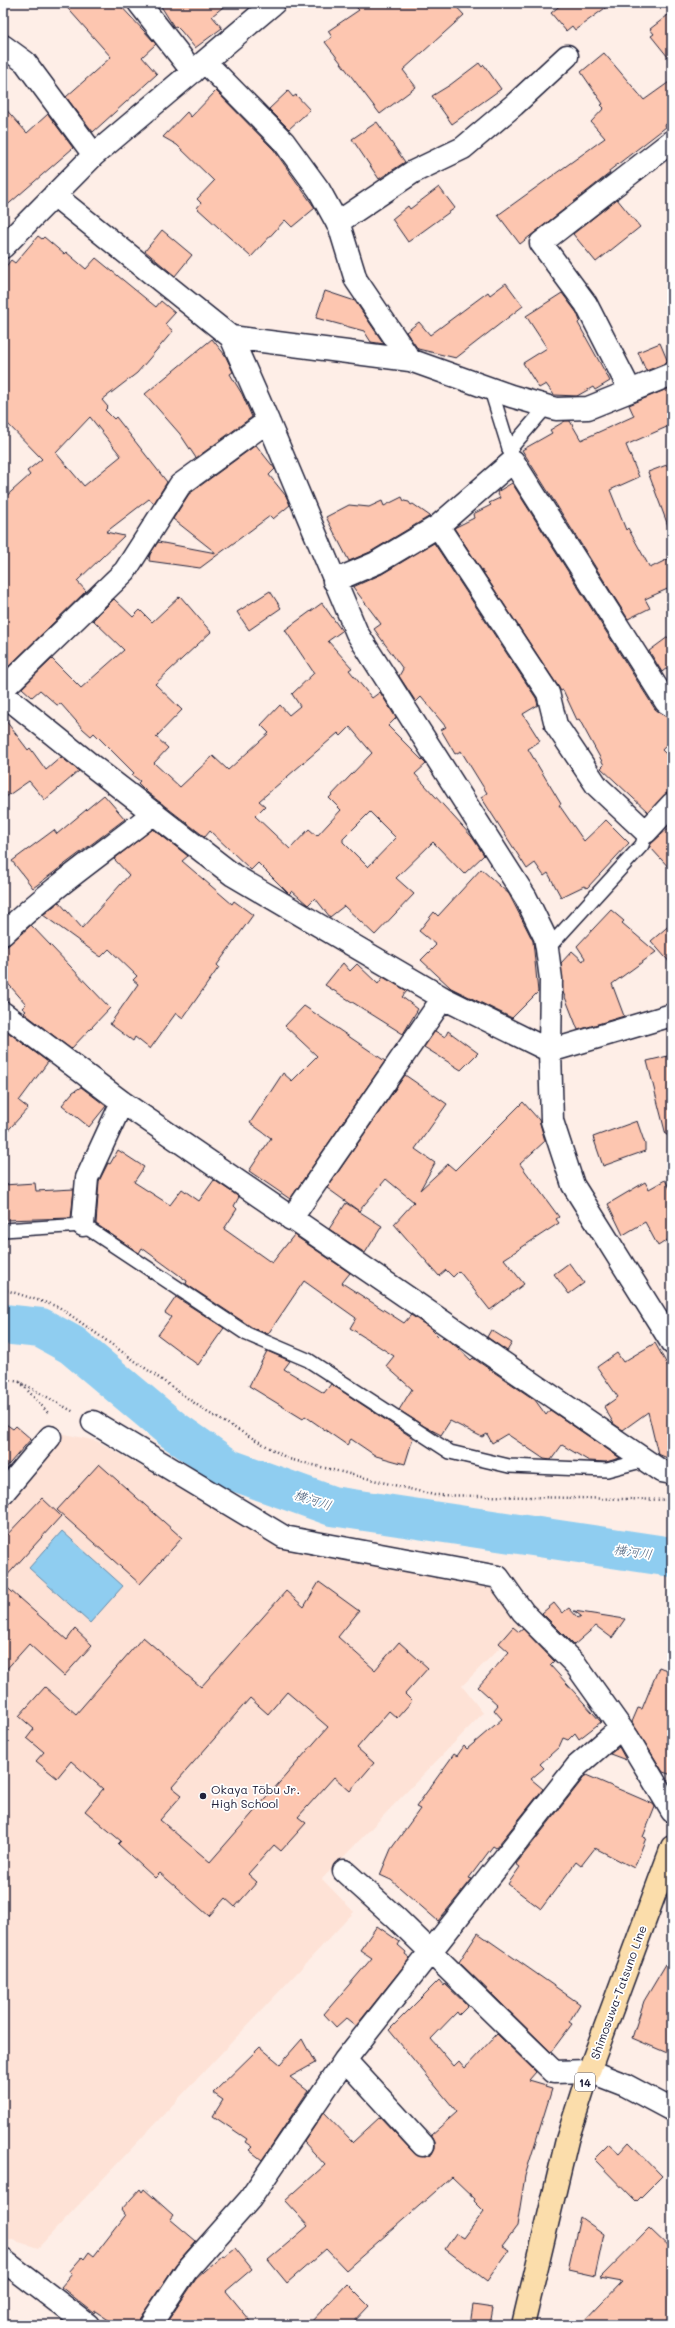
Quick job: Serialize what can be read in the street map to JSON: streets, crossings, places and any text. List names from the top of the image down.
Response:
{
  "streets": {
    "main road": ["Shimosuwa-Tatsuno Line", "14"]
  },
  "water": ["横河川"],
  "places": ["Okaya Tōbu Jr. High School"]
}
